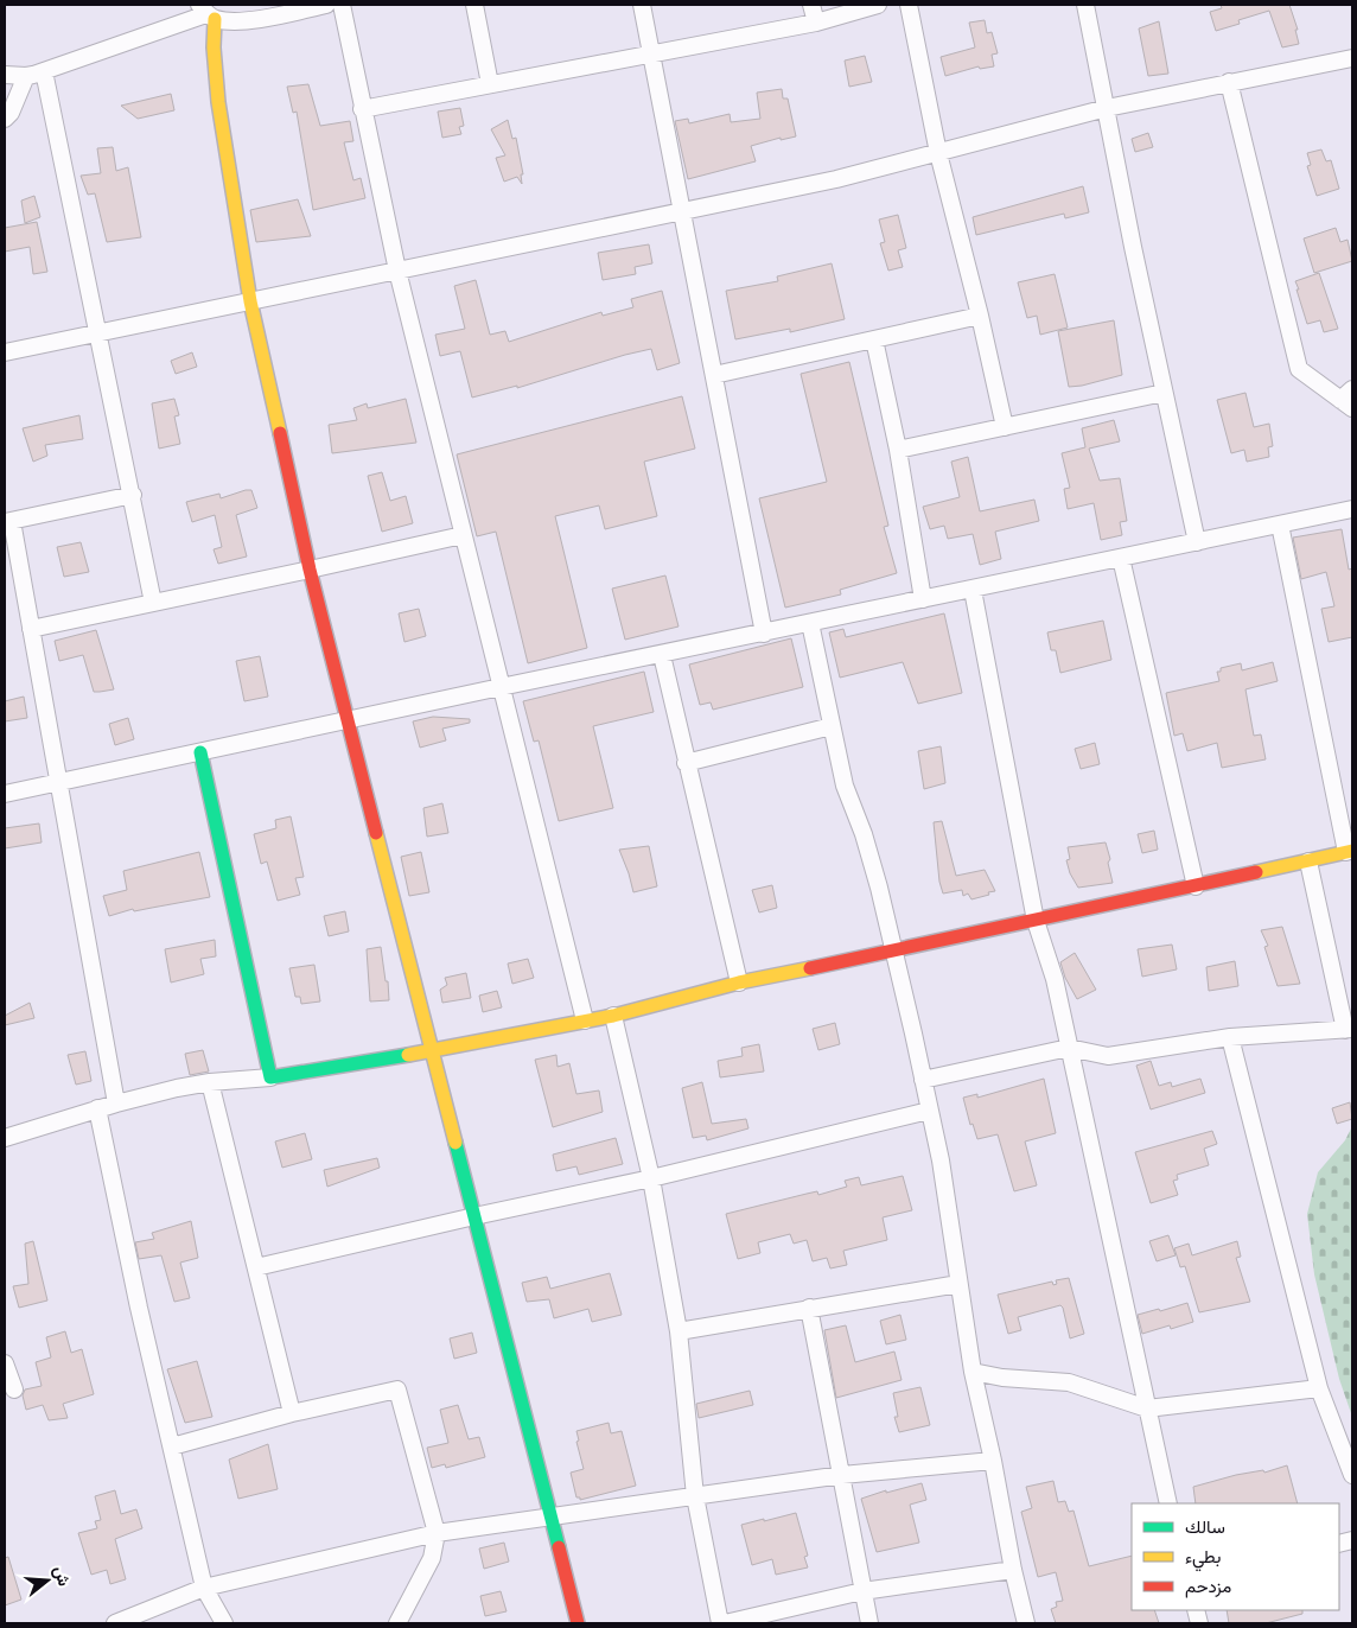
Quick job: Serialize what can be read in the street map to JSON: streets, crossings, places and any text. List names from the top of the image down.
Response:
{
  "legend": ["سالك", "بطيء", "مزدحم"],
  "north": "right"
}
